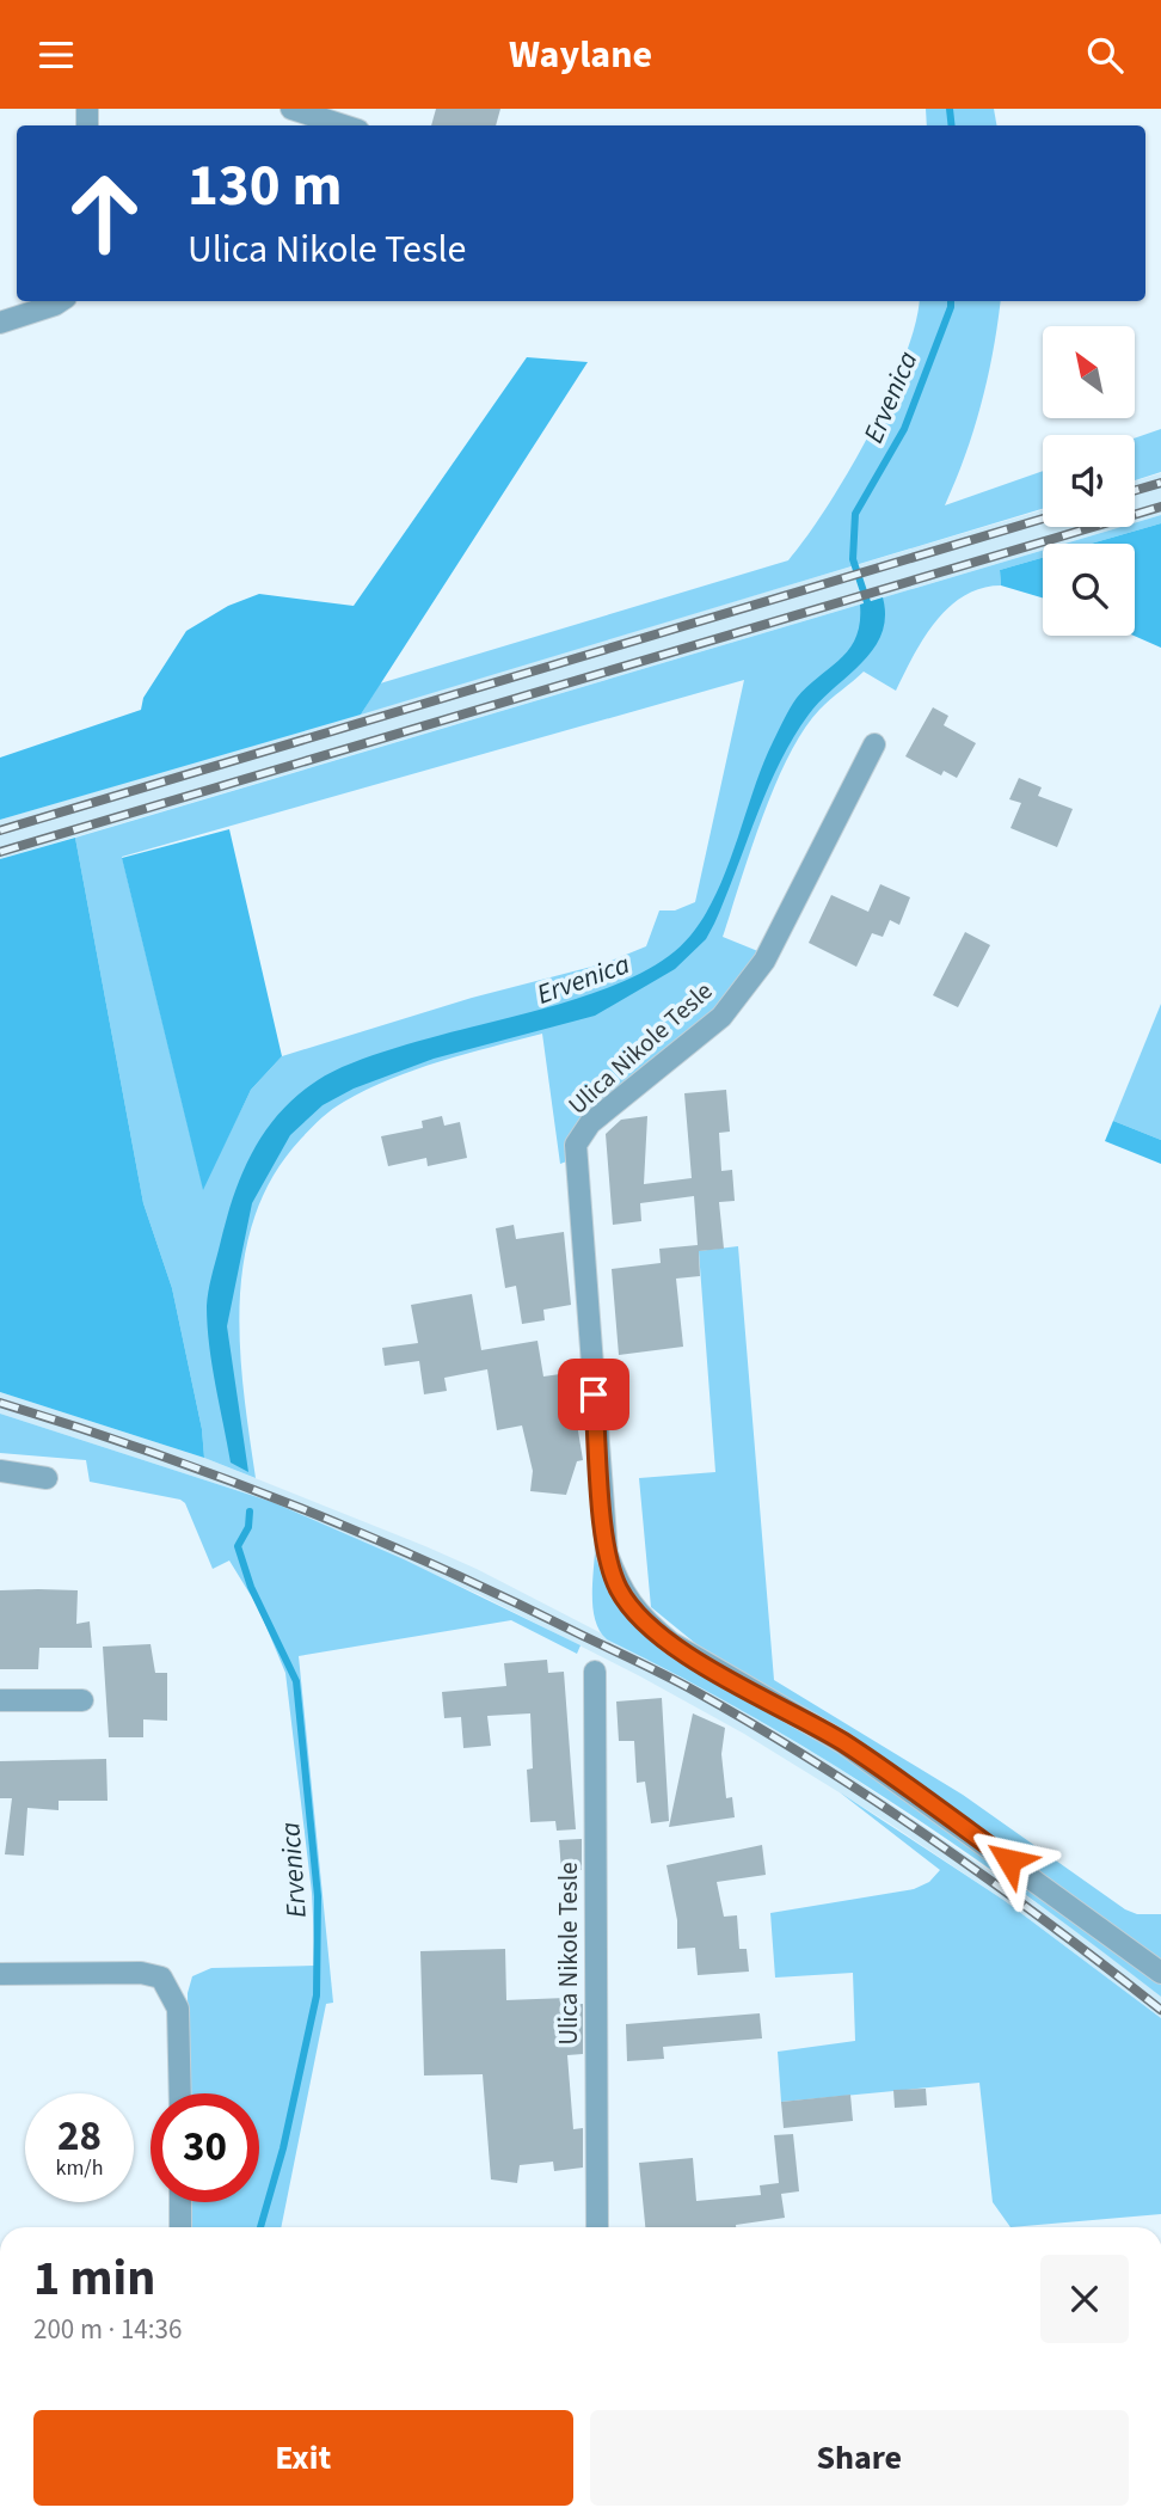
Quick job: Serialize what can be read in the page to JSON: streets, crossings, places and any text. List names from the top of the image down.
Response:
{
  "streets": {
    "street": ["Ulica Nikole Tesle"]
  },
  "water": ["Ervenica"],
  "north": "top left",
  "page": {
    "header": "Waylane",
    "turn": ["130 m", "Ulica Nikole Tesle"],
    "speed": "28 km/h",
    "limit": "30",
    "heading": ["1 min", "200 m · 14:36"],
    "buttons": ["Exit", "Share"]
  }
}
